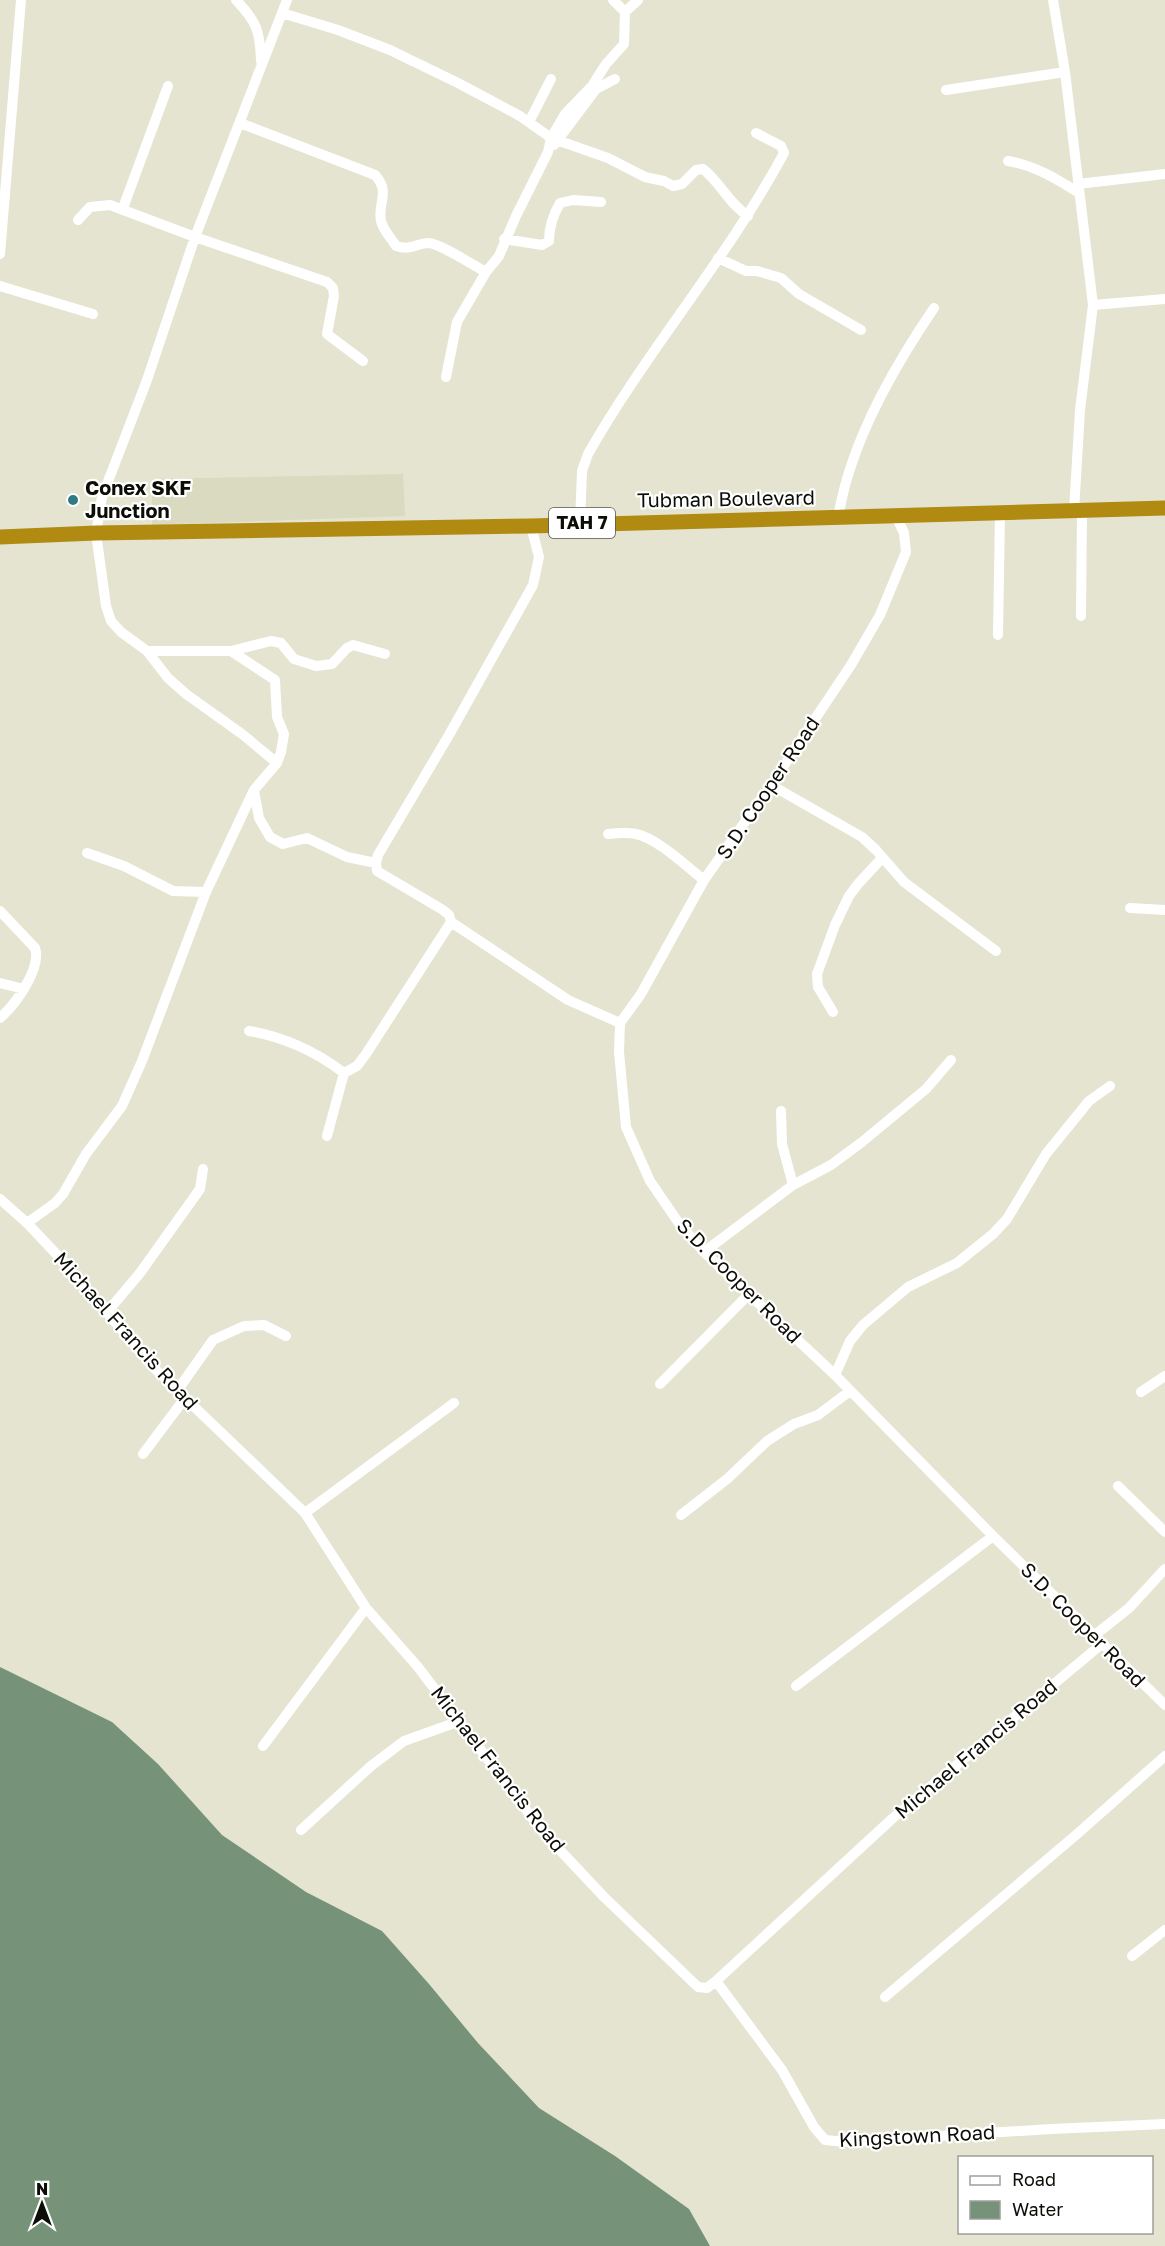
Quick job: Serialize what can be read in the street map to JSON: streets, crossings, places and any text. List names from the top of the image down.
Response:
{
  "streets": {
    "highway": ["Tubman Boulevard", "TAH 7"],
    "street": ["S.D. Cooper Road", "Michael Francis Road", "Kingstown Road"]
  },
  "crossings": [
    ["Tubman Boulevard", "S.D. Cooper Road"],
    ["S.D. Cooper Road", "Michael Francis Road"],
    ["Michael Francis Road", "Kingstown Road"]
  ],
  "places": ["Conex SKF Junction"],
  "legend": ["Road", "Water"],
  "north": "top"
}
